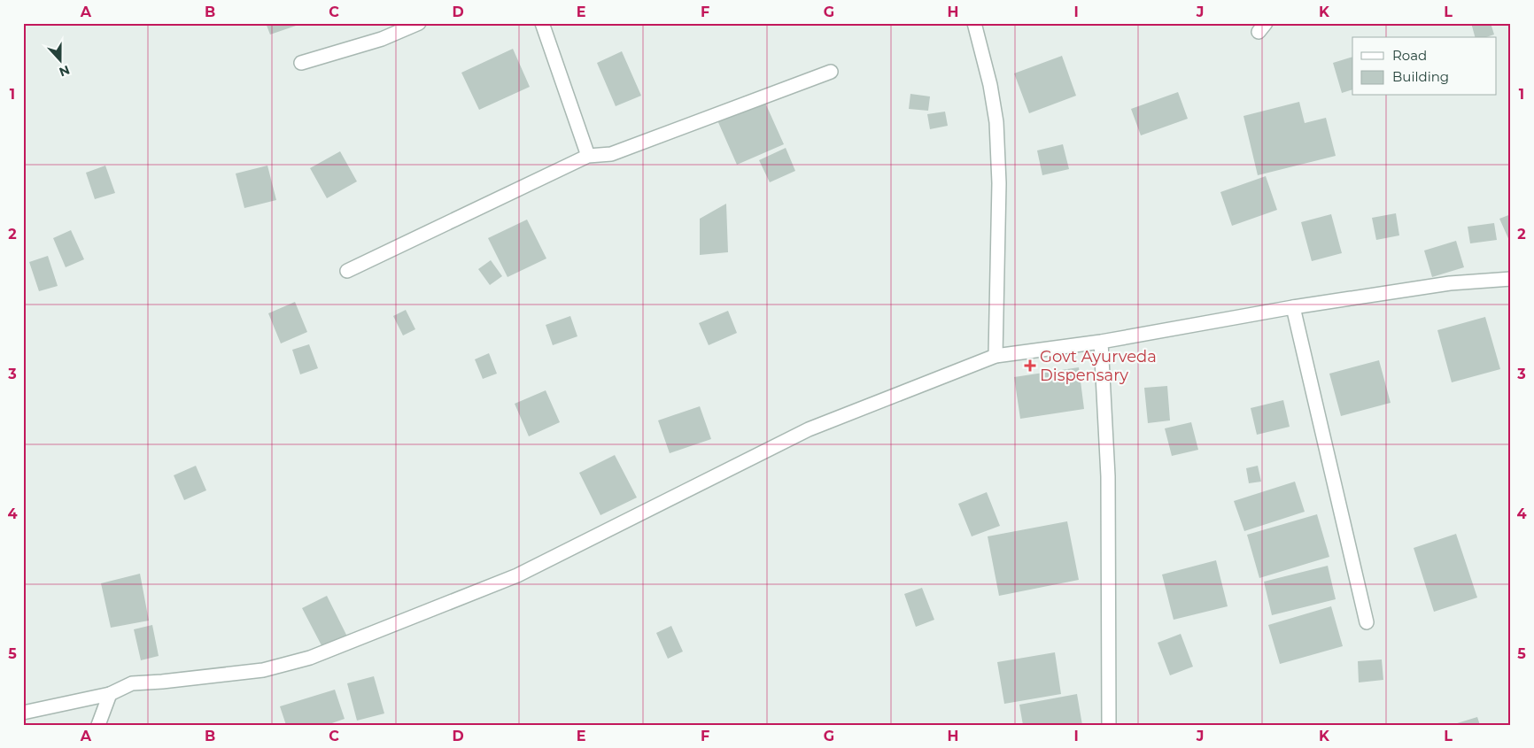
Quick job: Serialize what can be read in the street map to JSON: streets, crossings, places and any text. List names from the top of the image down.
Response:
{
  "places": {
    "health": ["Govt Ayurveda Dispensary"]
  },
  "legend": ["Road", "Building"],
  "north": "bottom",
  "grid": {
    "columns": [
      "A",
      "B",
      "C",
      "D",
      "E",
      "F",
      "G",
      "H",
      "I",
      "J",
      "K",
      "L"
    ],
    "rows": [
      "1",
      "2",
      "3",
      "4",
      "5"
    ]
  }
}
